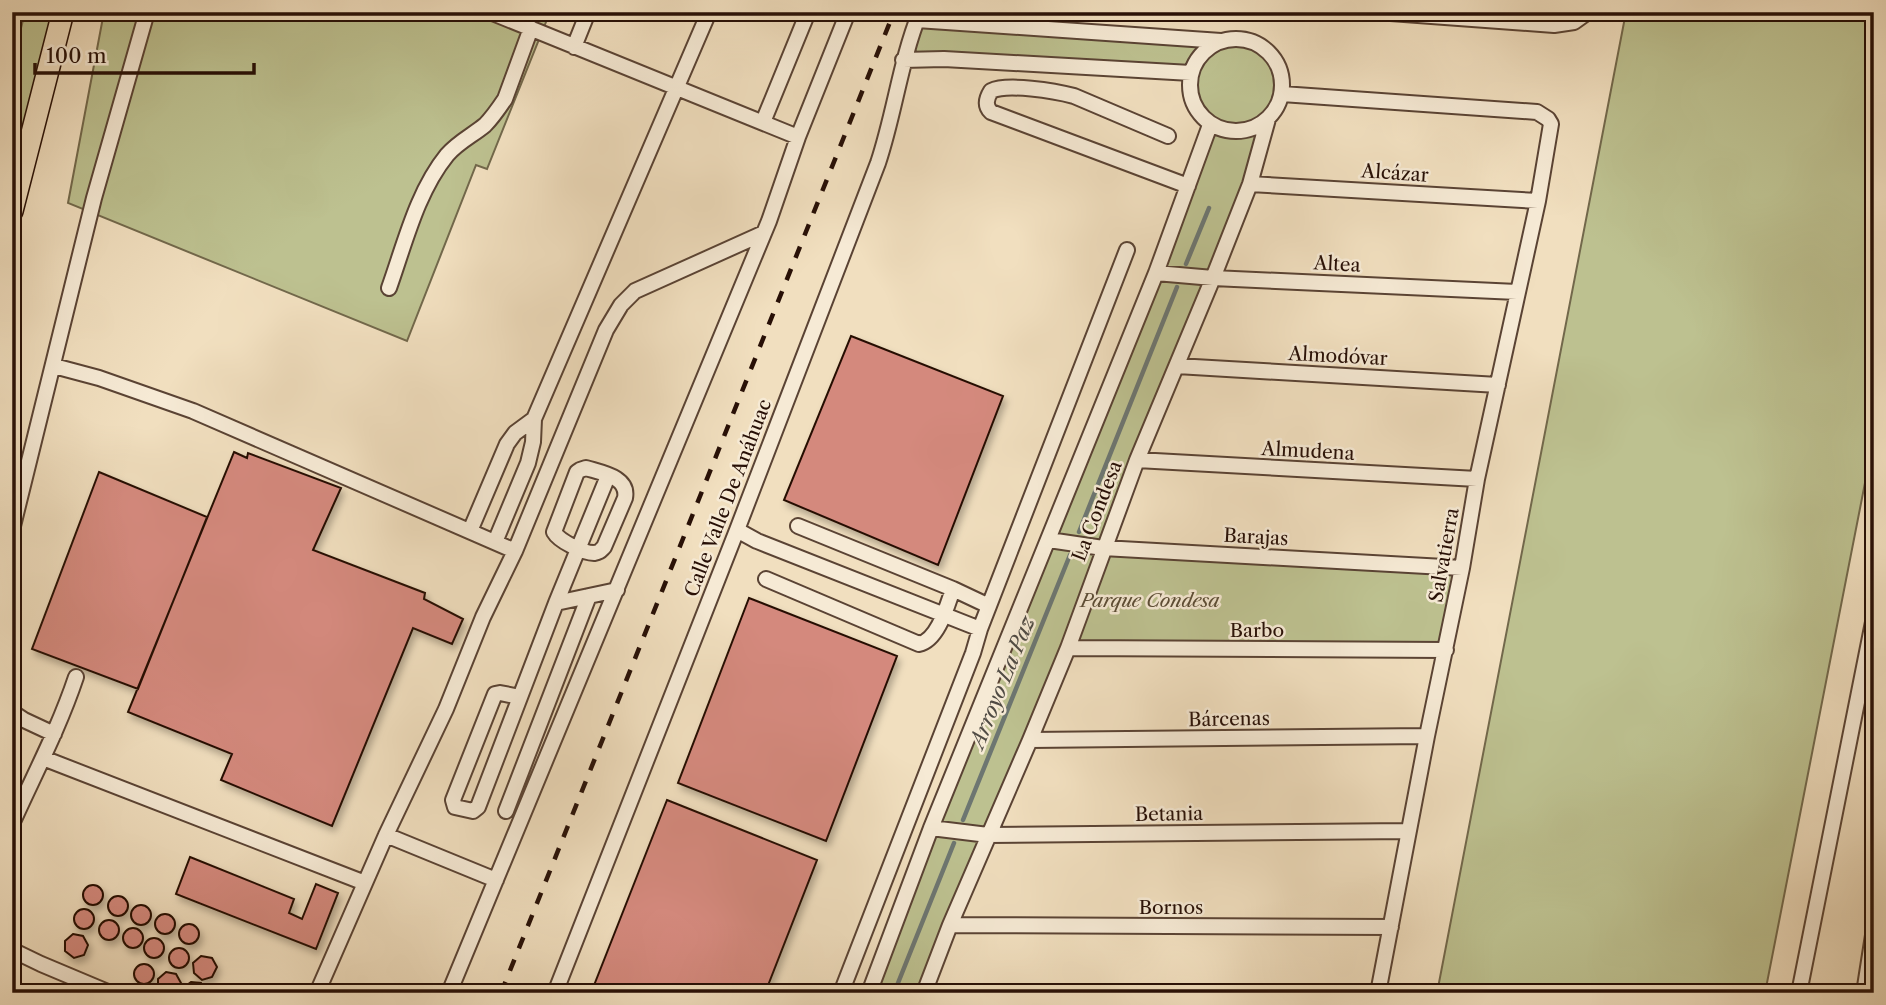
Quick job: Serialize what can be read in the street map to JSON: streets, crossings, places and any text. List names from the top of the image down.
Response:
{
  "streets": {
    "street": [
      "Alcázar",
      "Altea",
      "Almodóvar",
      "Almudena",
      "Calle Valle De Anáhuac",
      "La Condesa",
      "Barajas",
      "Salvatierra",
      "Barbo",
      "Bárcenas",
      "Betania",
      "Bornos"
    ]
  },
  "crossings": [
    ["Alcázar", "La Condesa"],
    ["Alcázar", "Salvatierra"],
    ["Altea", "La Condesa"],
    ["Altea", "Salvatierra"],
    ["Almodóvar", "La Condesa"],
    ["Almodóvar", "Salvatierra"],
    ["Almudena", "La Condesa"],
    ["Almudena", "Salvatierra"],
    ["La Condesa", "Barajas"],
    ["La Condesa", "Salvatierra"],
    ["La Condesa", "Barbo"],
    ["La Condesa", "Bárcenas"],
    ["La Condesa", "Betania"],
    ["La Condesa", "Bornos"],
    ["Barajas", "Salvatierra"],
    ["Salvatierra", "Barbo"],
    ["Salvatierra", "Bárcenas"],
    ["Salvatierra", "Betania"],
    ["Salvatierra", "Bornos"]
  ],
  "water": ["Arroyo La Paz"],
  "parks": ["Parque Condesa"],
  "scale_bar": "100 m"
}
